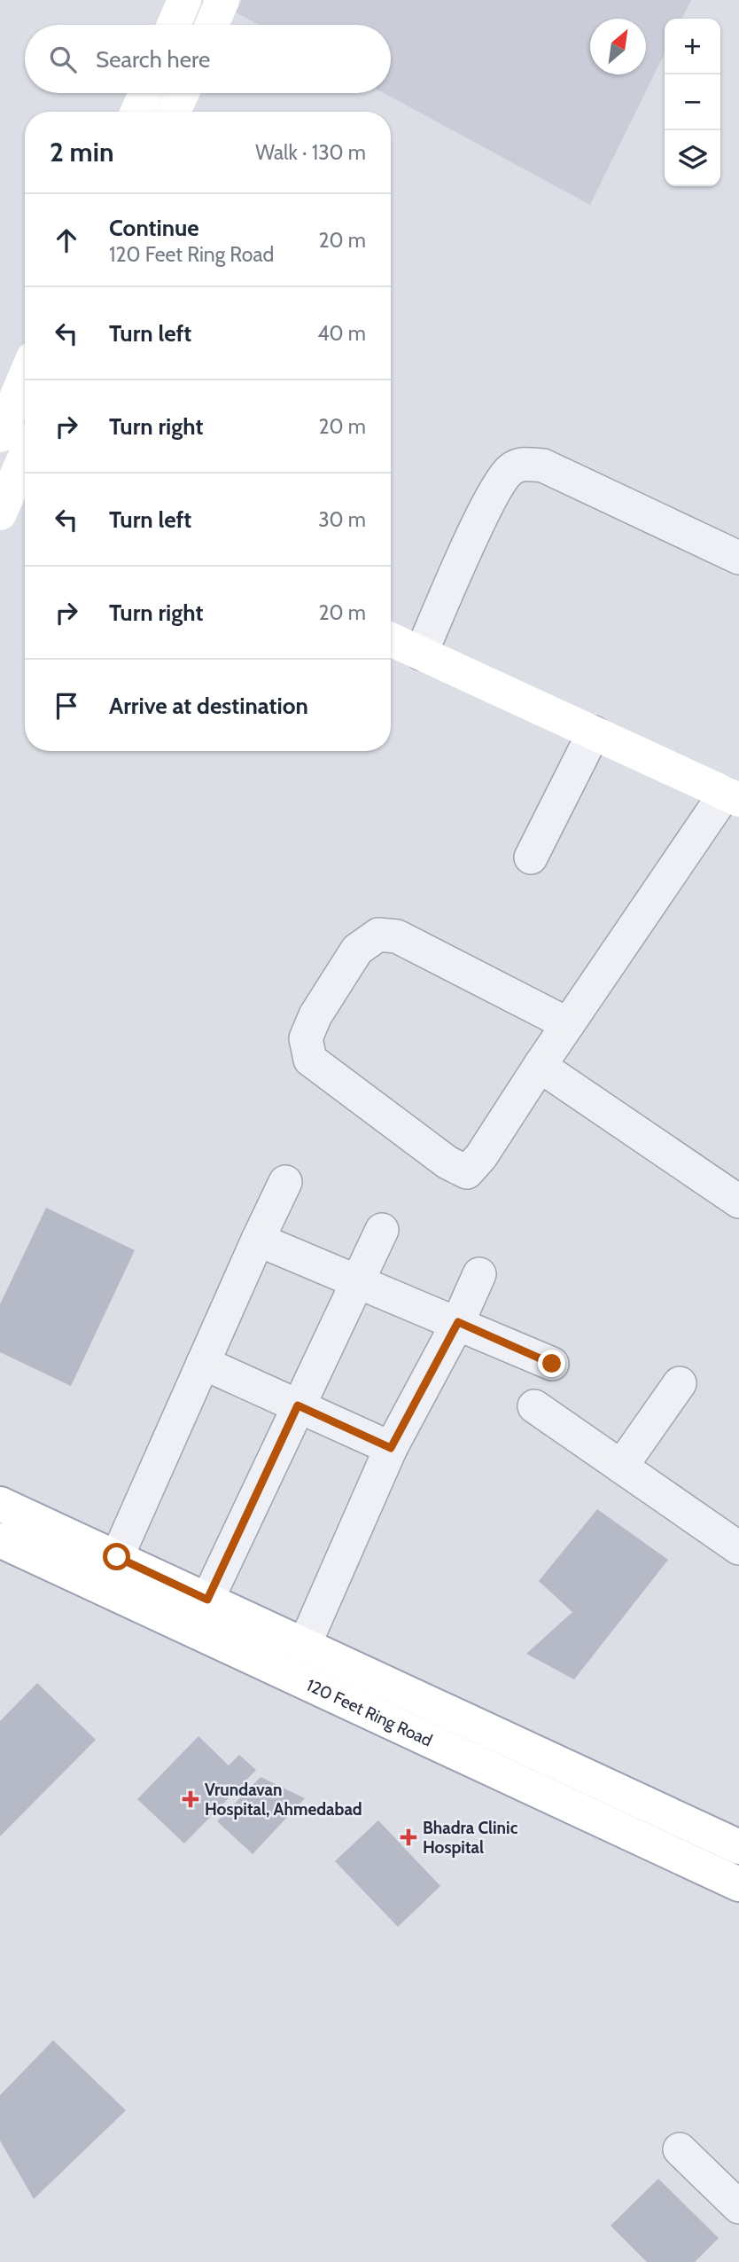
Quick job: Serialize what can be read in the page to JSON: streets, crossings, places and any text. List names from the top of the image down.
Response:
{
  "streets": {
    "main road": ["120 Feet Ring Road"]
  },
  "places": {
    "health": ["Vrundavan Hospital, Ahmedabad", "Bhadra Clinic Hospital"]
  },
  "north": "top right",
  "page": {
    "map_buttons": ["+", "−"],
    "search": "Search here",
    "heading": ["2 min", "Walk · 130 m"],
    "list": [
      ["Continue", "120 Feet Ring Road", "20 m"],
      ["Turn left", "40 m"],
      ["Turn right", "20 m"],
      ["Turn left", "30 m"],
      ["Turn right", "20 m"],
      "Arrive at destination"
    ]
  }
}
